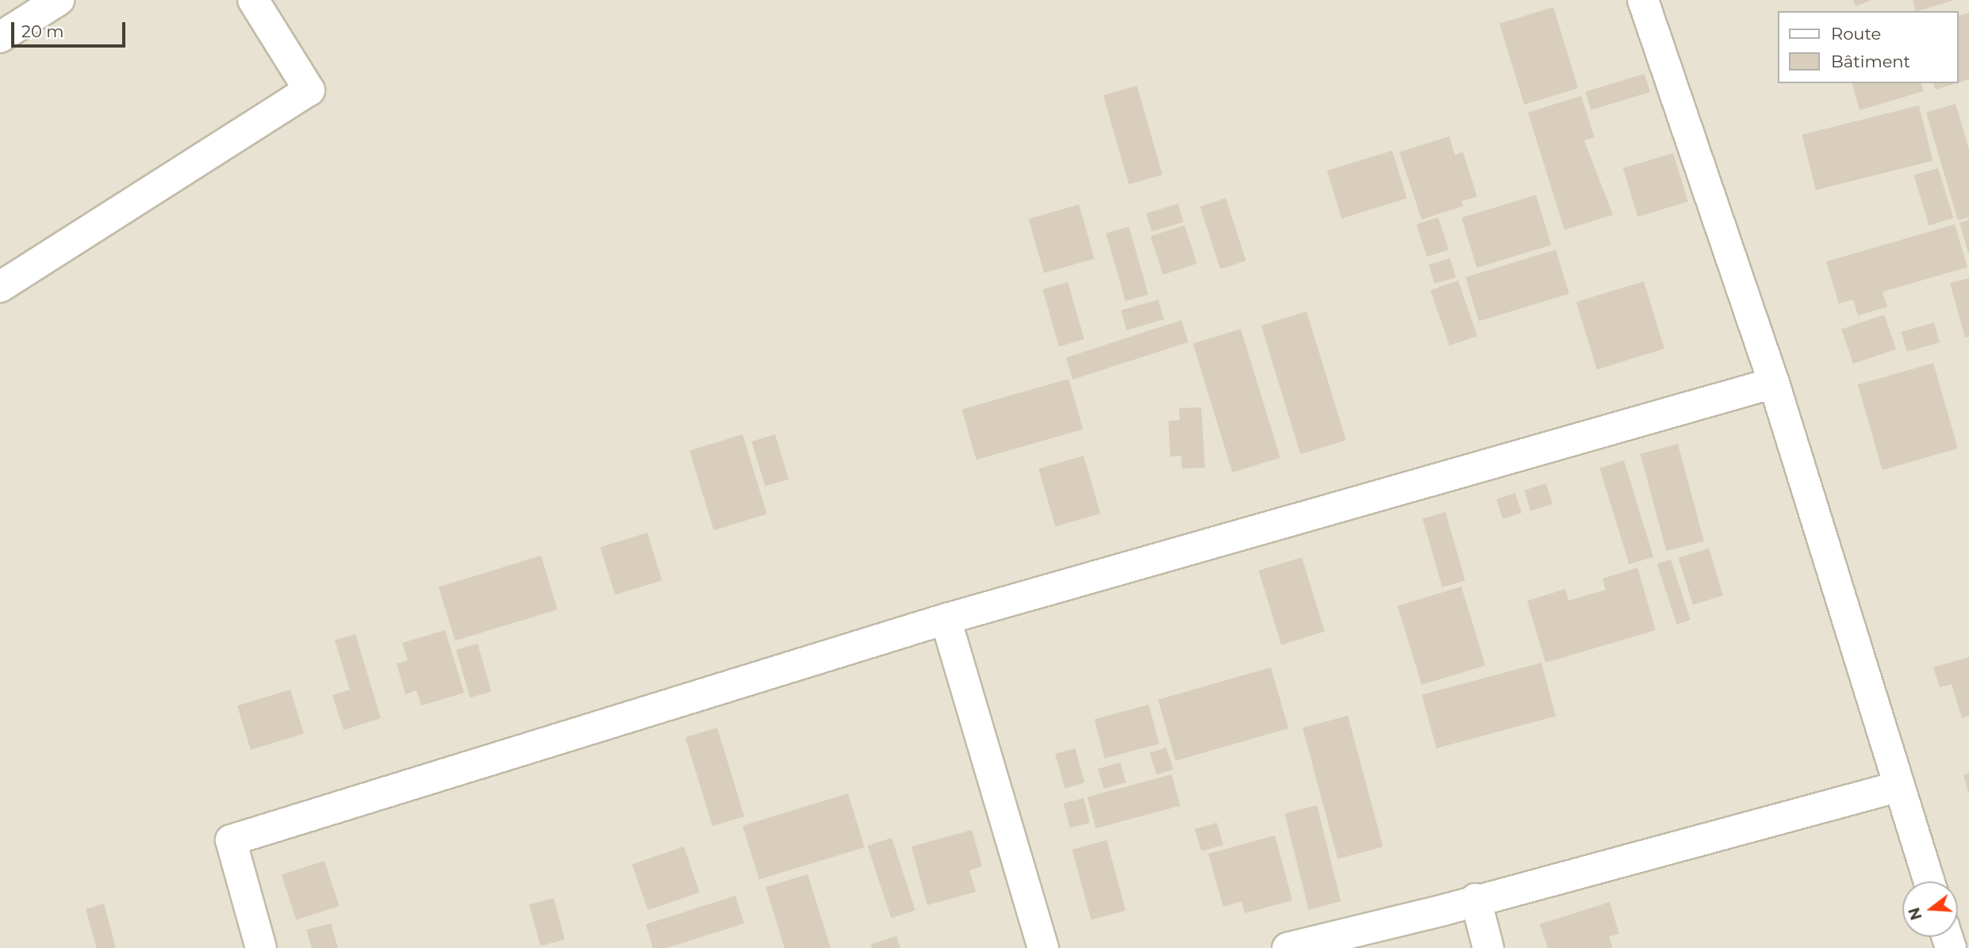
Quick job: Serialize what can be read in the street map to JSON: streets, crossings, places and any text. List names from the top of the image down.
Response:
{
  "legend": ["Route", "Bâtiment"],
  "scale_bar": "20 m",
  "north": "left"
}
